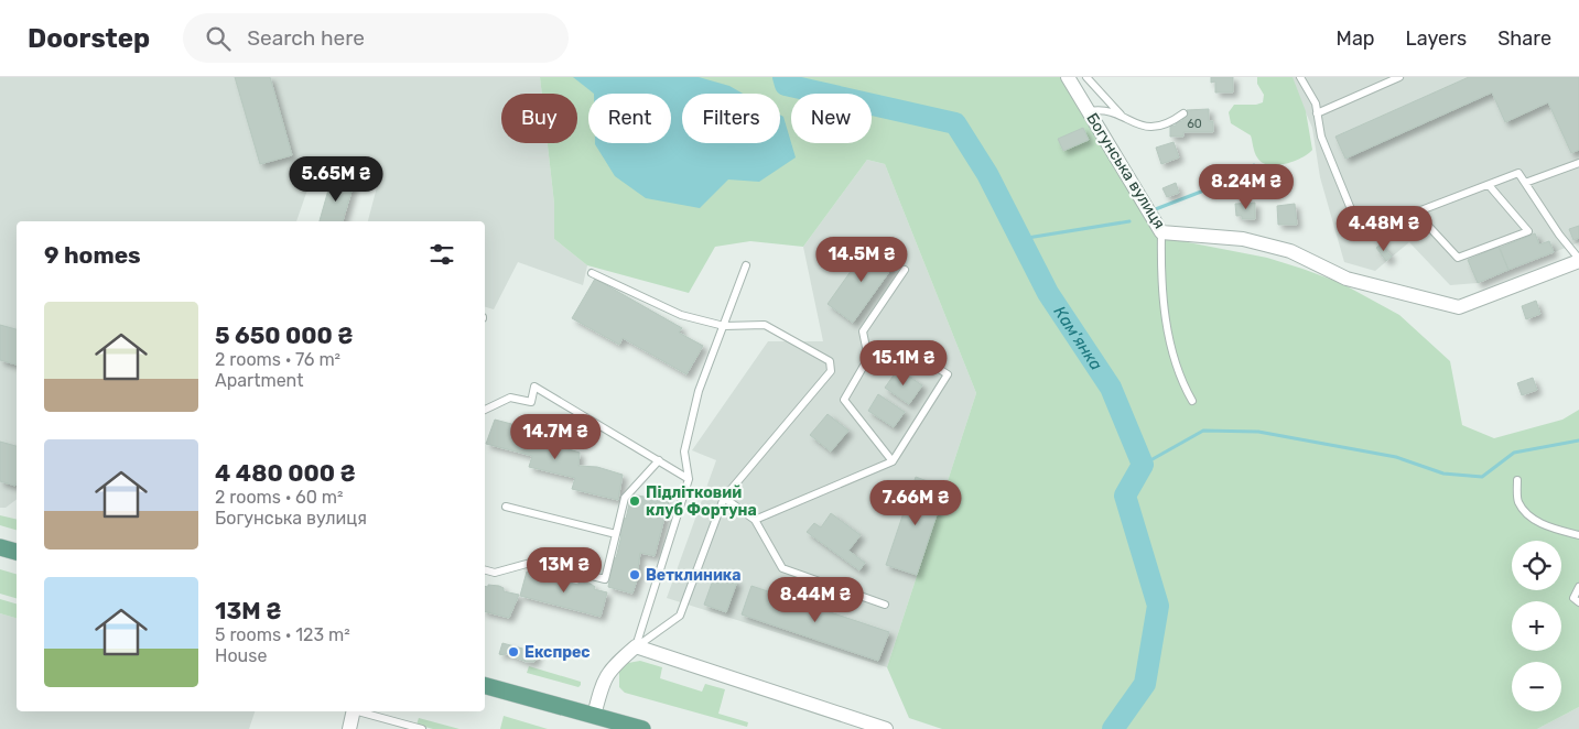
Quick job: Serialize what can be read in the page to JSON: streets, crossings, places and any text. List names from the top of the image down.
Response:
{
  "streets": {
    "street": ["Богунська вулиця"]
  },
  "water": ["Кам'янка"],
  "places": ["Підлітковий клуб Фортуна", "Ветклиника", "Експрес"],
  "house_numbers": ["60"],
  "page": {
    "header": "Doorstep",
    "search": "Search here",
    "nav": ["Map", "Layers", "Share"],
    "chip": [
      "Buy",
      "Rent",
      "Filters",
      "New"
    ],
    "price": [
      "5.65M ₴",
      "8.24M ₴",
      "4.48M ₴",
      "14.5M ₴",
      "15.1M ₴",
      "14.7M ₴",
      "7.66M ₴",
      "13M ₴",
      "8.44M ₴"
    ],
    "heading": "9 homes",
    "list": [
      {
        "name": "5 650 000 ₴",
        "note": "2 rooms · 76 m² · Apartment"
      },
      {
        "name": "4 480 000 ₴",
        "note": "2 rooms · 60 m² · Богунська вулиця"
      },
      {
        "name": "13M ₴",
        "note": "5 rooms · 123 m² · House"
      }
    ],
    "map_buttons": ["+", "−"]
  }
}
